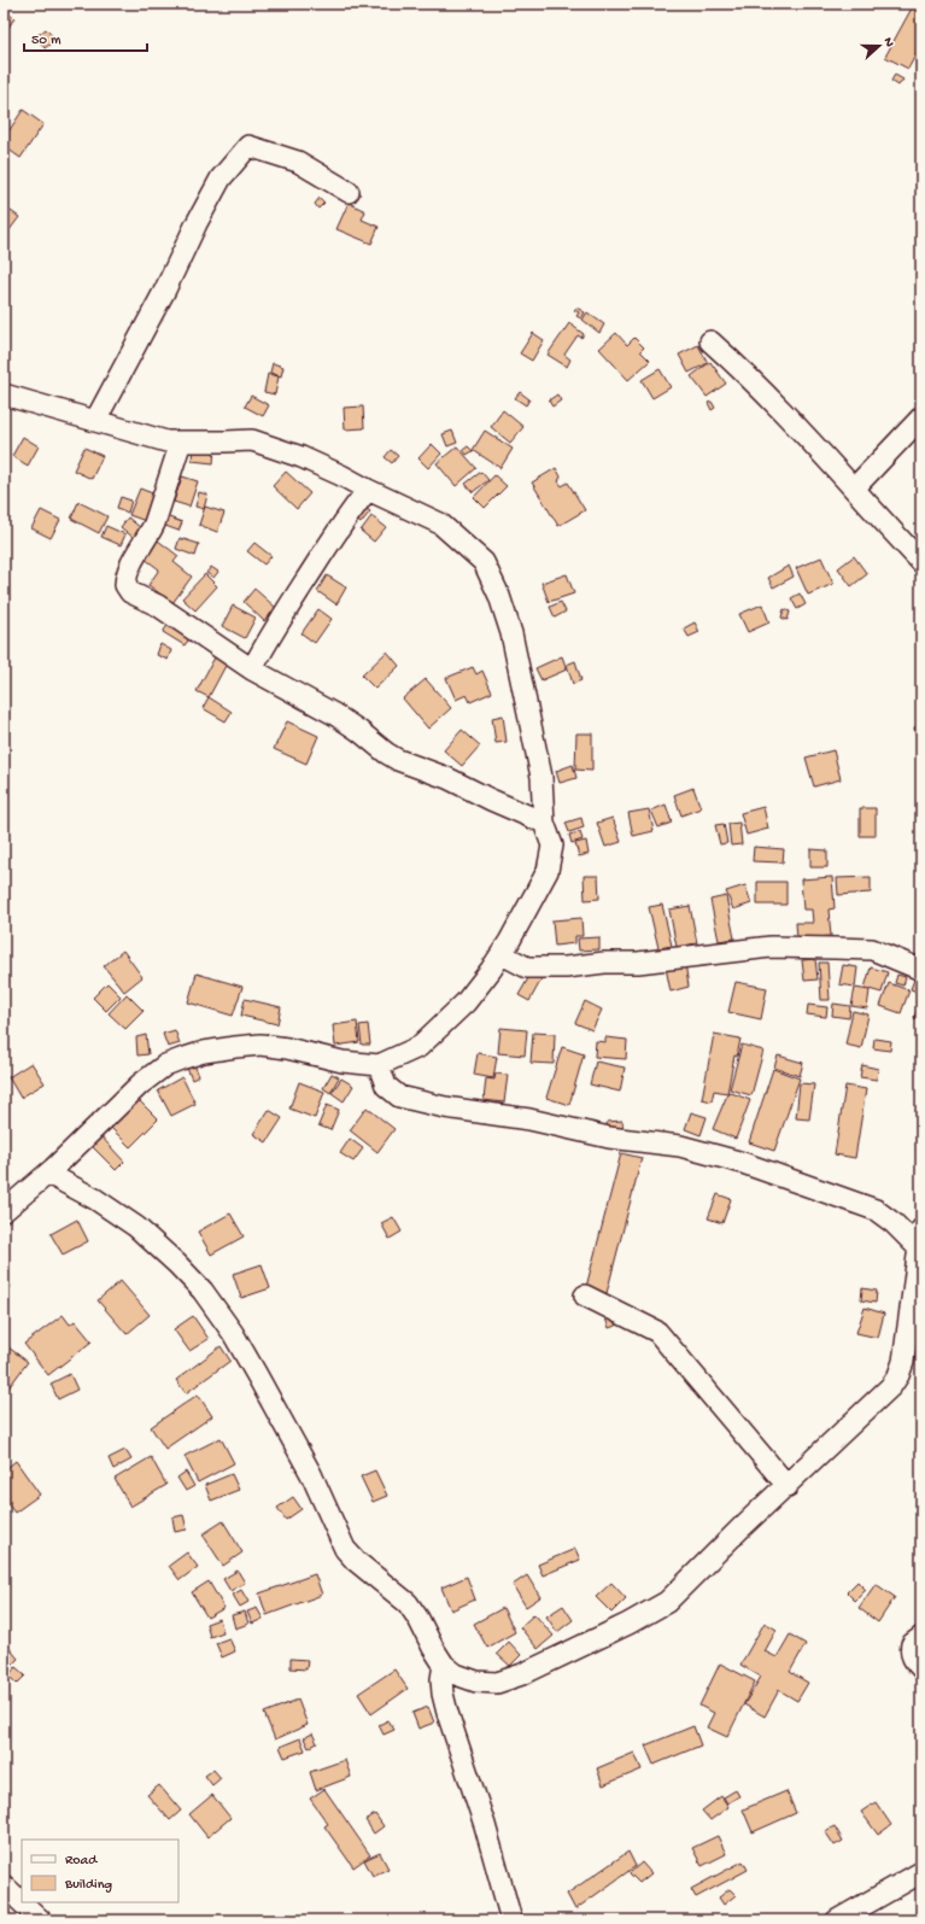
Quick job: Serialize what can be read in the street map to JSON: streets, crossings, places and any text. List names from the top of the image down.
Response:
{
  "legend": ["Road", "Building"],
  "scale_bar": "50 m",
  "north": "right"
}
